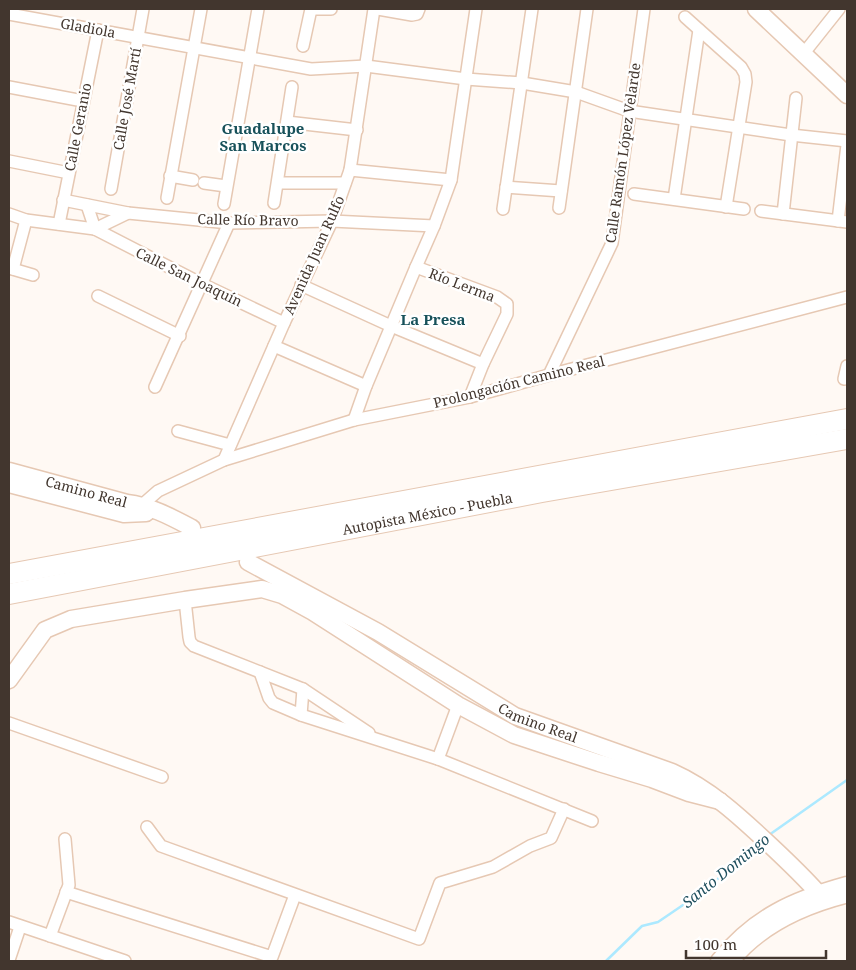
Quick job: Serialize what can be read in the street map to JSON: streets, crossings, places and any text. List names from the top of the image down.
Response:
{
  "streets": {
    "highway": ["Autopista México - Puebla"],
    "street": [
      "Gladiola",
      "Calle José Martí",
      "Calle Geranio",
      "Calle Ramón López Velarde",
      "Calle Río Bravo",
      "Avenida Juan Rulfo",
      "Calle San Joaquín",
      "Río Lerma",
      "Prolongación Camino Real",
      "Camino Real"
    ]
  },
  "crossings": [
    ["Gladiola", "Calle José Martí"],
    ["Gladiola", "Calle Geranio"],
    ["Gladiola", "Calle Ramón López Velarde"],
    ["Gladiola", "Avenida Juan Rulfo"],
    ["Calle Geranio", "Calle Río Bravo"],
    ["Calle Geranio", "Calle San Joaquín"],
    ["Calle Ramón López Velarde", "Prolongación Camino Real"],
    ["Calle Río Bravo", "Avenida Juan Rulfo"],
    ["Avenida Juan Rulfo", "Calle San Joaquín"],
    ["Avenida Juan Rulfo", "Prolongación Camino Real"],
    ["Prolongación Camino Real", "Camino Real"]
  ],
  "districts": ["Guadalupe San Marcos", "La Presa"],
  "water": ["Santo Domingo"],
  "scale_bar": "100 m"
}
